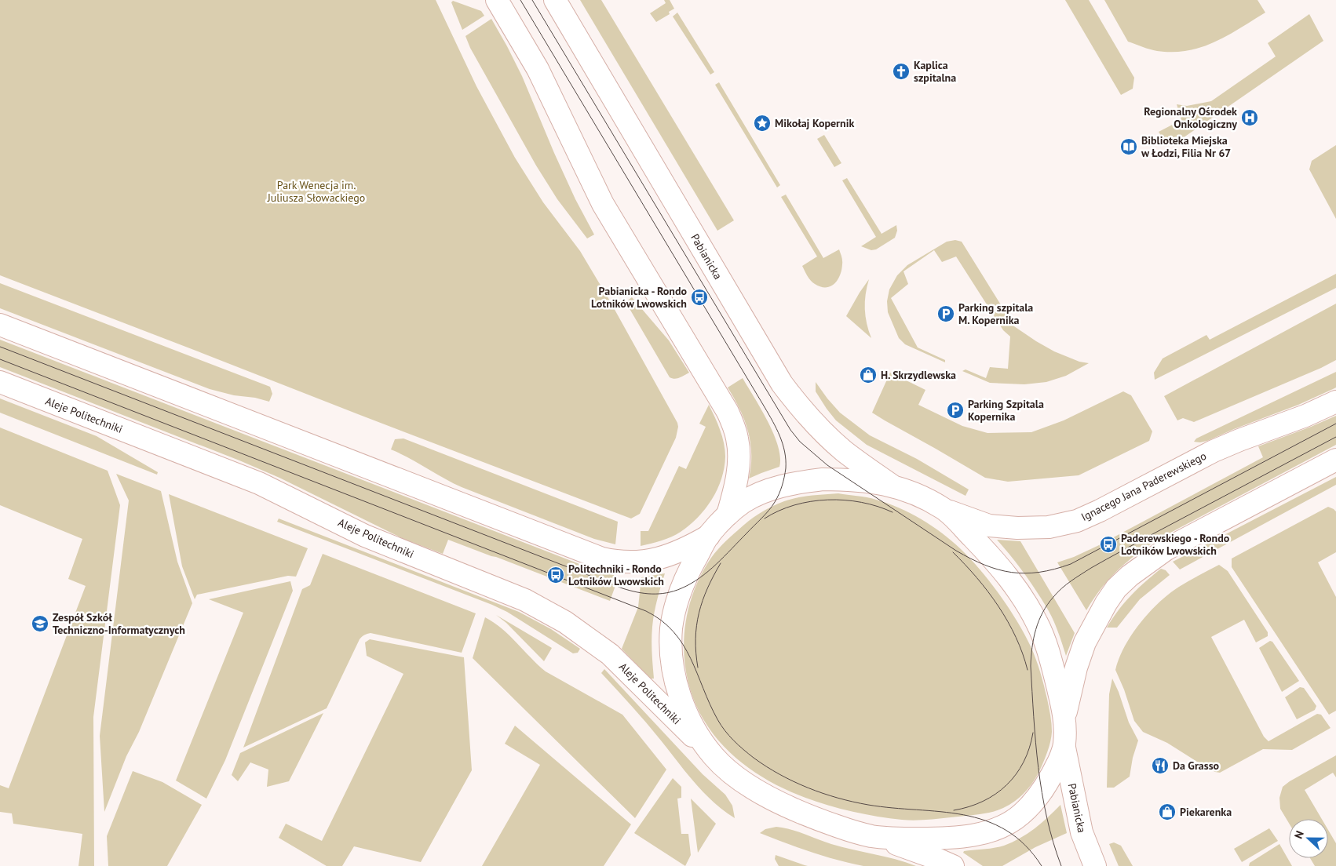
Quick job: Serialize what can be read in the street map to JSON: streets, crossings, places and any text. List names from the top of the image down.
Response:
{
  "streets": {
    "main road": ["Pabianicka", "Aleje Politechniki", "Ignacego Jana Paderewskiego"]
  },
  "parks": ["Park Wenecja im. Juliusza Słowackiego"],
  "places": {
    "church": ["Kaplica szpitalna"],
    "hospital": ["Regionalny Ośrodek Onkologiczny"],
    "place": ["Mikołaj Kopernik"],
    "library": ["Biblioteka Miejska w Łodzi, Filia Nr 67"],
    "bus stop": ["Pabianicka - Rondo Lotników Lwowskich", "Paderewskiego - Rondo Lotników Lwowskich", "Politechniki - Rondo Lotników Lwowskich"],
    "parking": ["Parking szpitala M. Kopernika", "Parking Szpitala Kopernika"],
    "shop": ["H. Skrzydlewska", "Piekarenka"],
    "school or university": ["Zespół Szkół Techniczno-Informatycznych"],
    "restaurant": ["Da Grasso"]
  },
  "north": "left"
}
